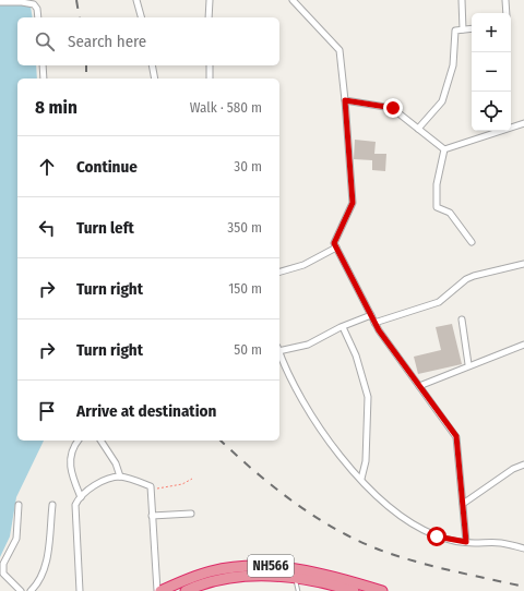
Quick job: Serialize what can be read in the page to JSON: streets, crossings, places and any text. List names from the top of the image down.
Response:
{
  "streets": {
    "highway": ["NH566"]
  },
  "page": {
    "map_buttons": ["+", "−"],
    "search": "Search here",
    "heading": ["8 min", "Walk · 580 m"],
    "list": [
      ["Continue", "30 m"],
      ["Turn left", "350 m"],
      ["Turn right", "150 m"],
      ["Turn right", "50 m"],
      "Arrive at destination"
    ]
  }
}
